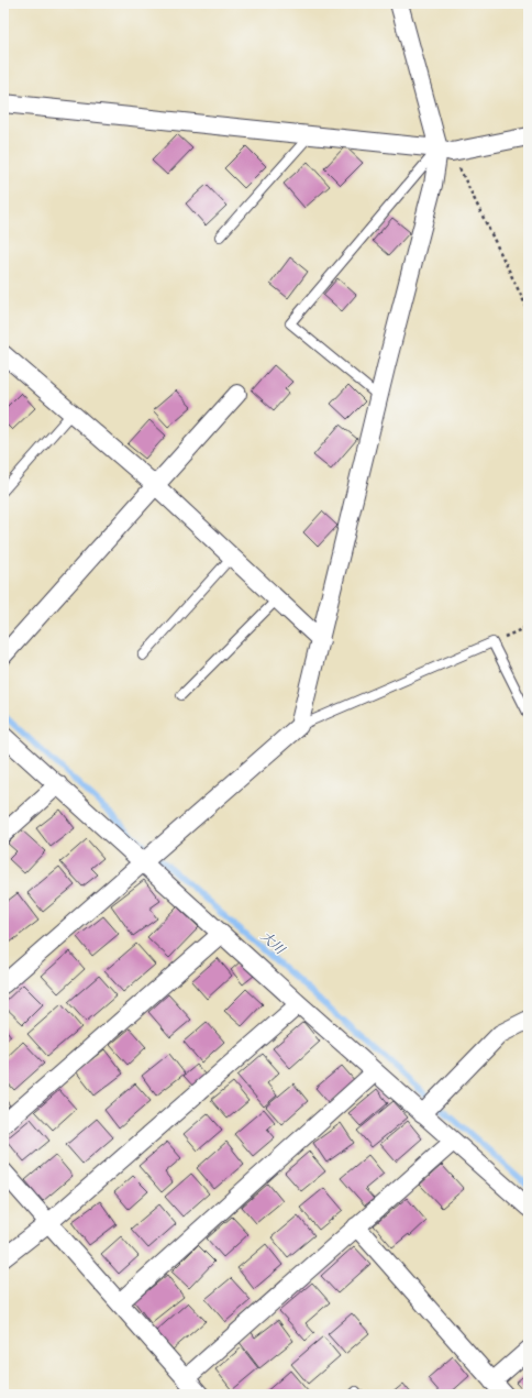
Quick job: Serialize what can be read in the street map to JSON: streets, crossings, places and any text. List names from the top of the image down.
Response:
{
  "water": ["大川"]
}
